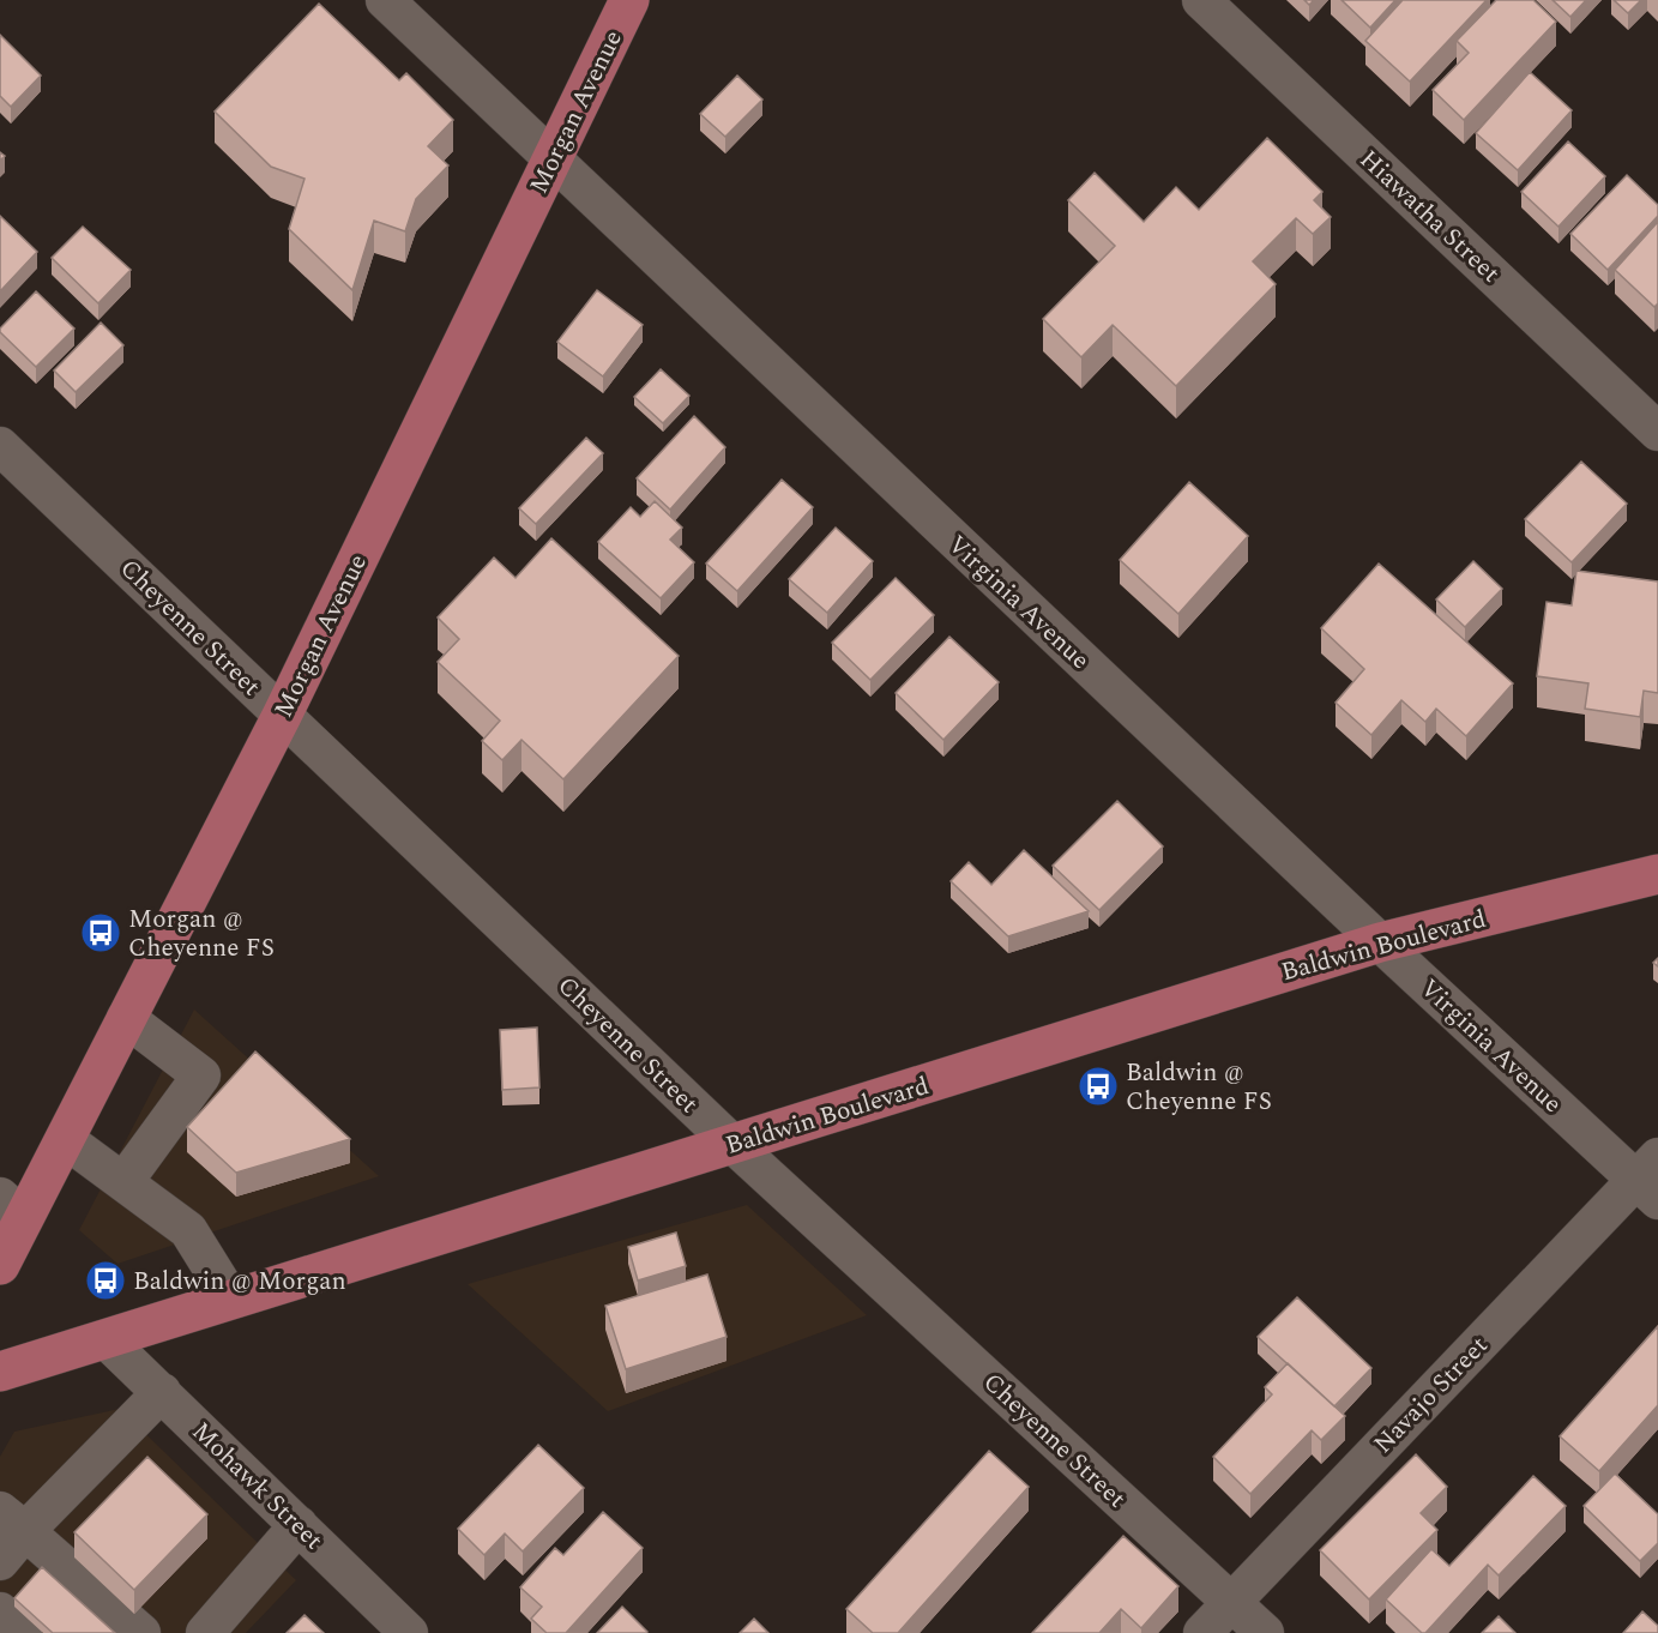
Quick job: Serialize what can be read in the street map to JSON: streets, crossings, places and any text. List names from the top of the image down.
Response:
{
  "streets": {
    "main road": ["Morgan Avenue", "Baldwin Boulevard"],
    "street": [
      "Hiawatha Street",
      "Virginia Avenue",
      "Cheyenne Street",
      "Navajo Street",
      "Mohawk Street"
    ]
  },
  "crossings": [
    ["Morgan Avenue", "Virginia Avenue"],
    ["Morgan Avenue", "Cheyenne Street"],
    ["Virginia Avenue", "Baldwin Boulevard"],
    ["Virginia Avenue", "Navajo Street"],
    ["Cheyenne Street", "Baldwin Boulevard"],
    ["Cheyenne Street", "Navajo Street"],
    ["Baldwin Boulevard", "Mohawk Street"]
  ],
  "places": {
    "bus stop": ["Morgan @ Cheyenne FS", "Baldwin @ Cheyenne FS", "Baldwin @ Morgan"]
  }
}
